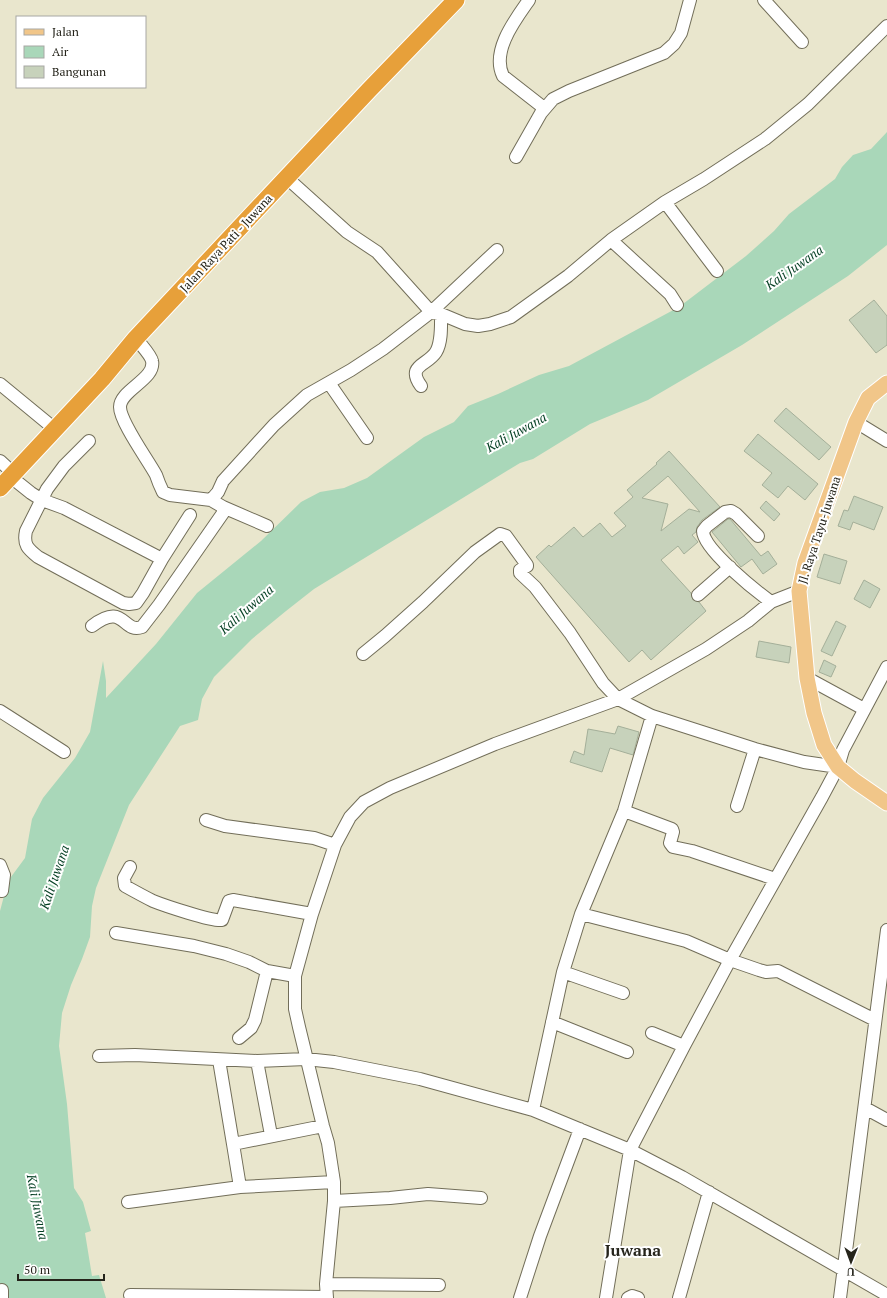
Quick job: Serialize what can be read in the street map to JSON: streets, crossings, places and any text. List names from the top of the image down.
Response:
{
  "streets": {
    "highway": ["Jalan Raya Pati - Juwana"],
    "main road": ["Jl. Raya Tayu-Juwana"]
  },
  "districts": ["Juwana"],
  "water": ["Kali Juwana"],
  "legend": ["Jalan", "Air", "Bangunan"],
  "scale_bar": "50 m",
  "north": "bottom"
}
